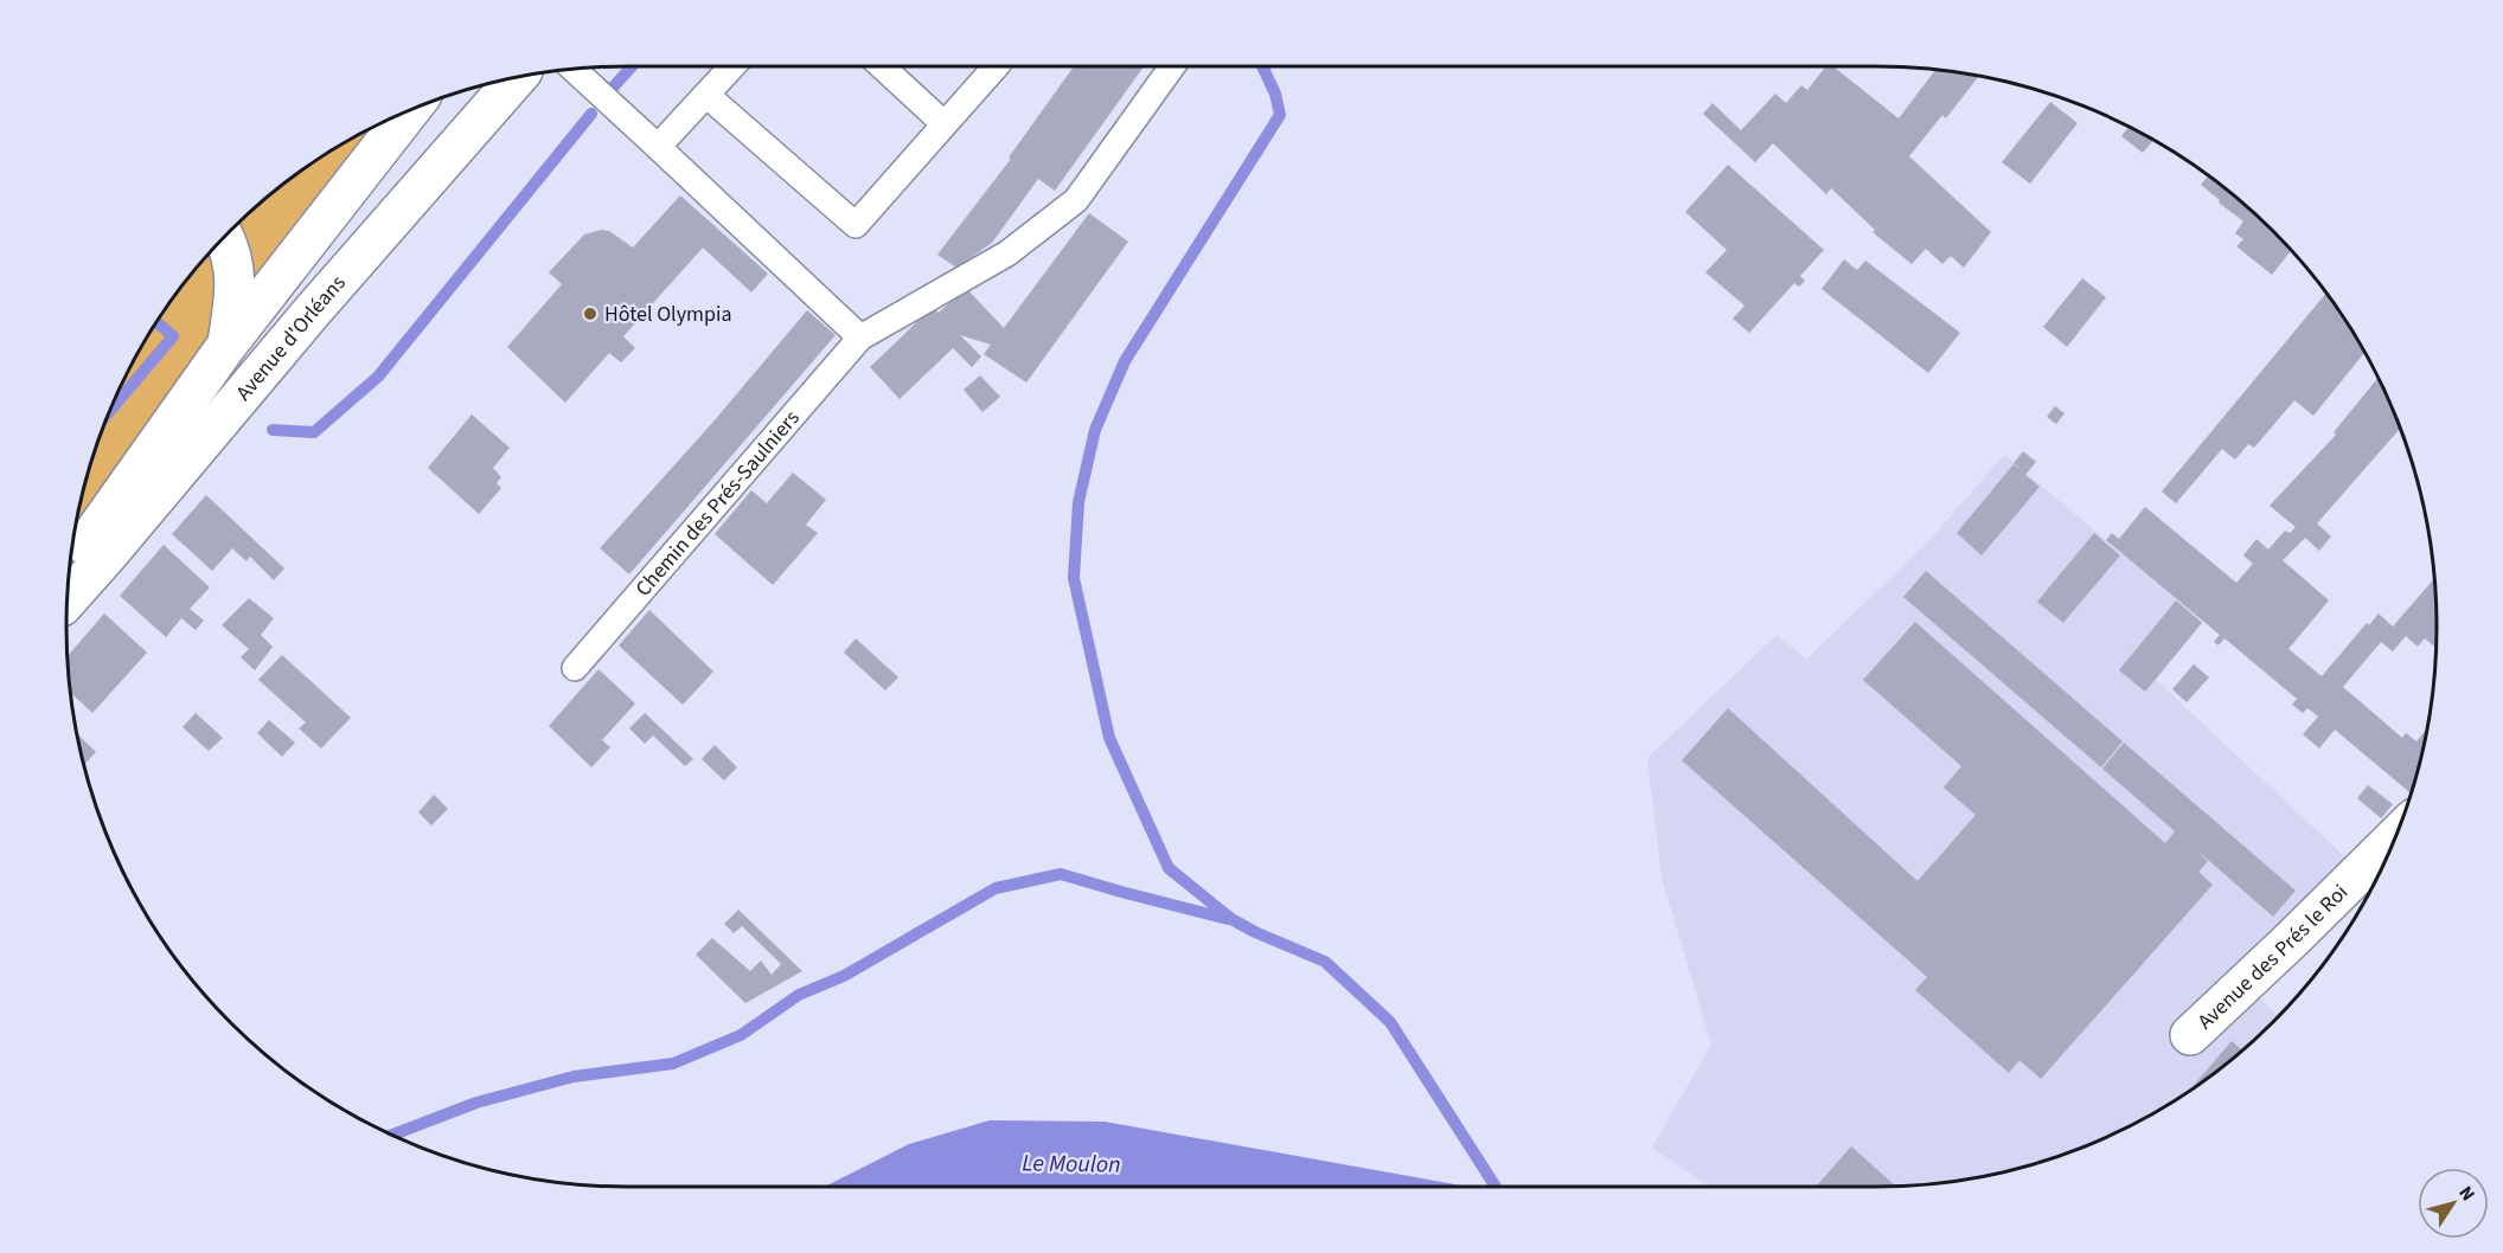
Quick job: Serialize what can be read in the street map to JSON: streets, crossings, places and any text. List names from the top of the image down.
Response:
{
  "streets": {
    "main road": ["Avenue d'Orléans", "Avenue des Prés le Roi"],
    "lane": ["Chemin des Prés-Saulniers"]
  },
  "water": ["Le Moulon"],
  "places": ["Hôtel Olympia"],
  "north": "top right"
}
